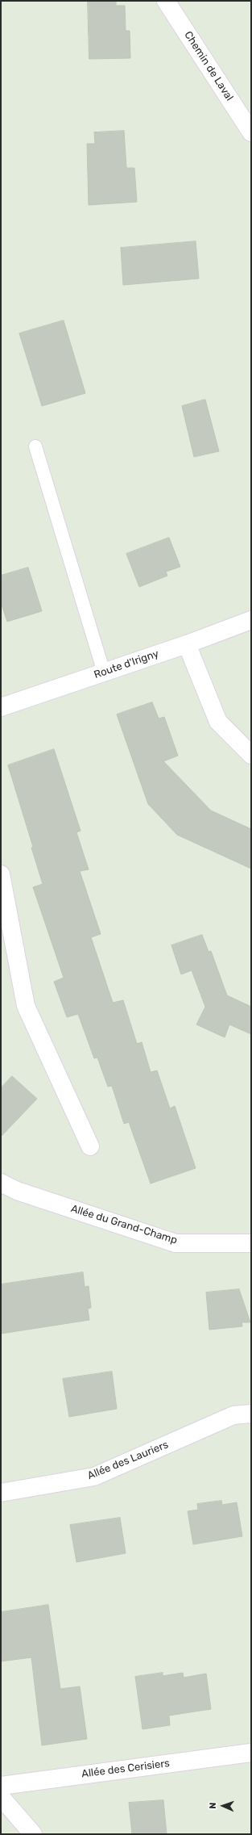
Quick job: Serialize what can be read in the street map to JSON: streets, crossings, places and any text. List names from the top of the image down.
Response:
{
  "streets": {
    "street": [
      "Chemin de Laval",
      "Route d'Irigny",
      "Allée du Grand-Champ",
      "Allée des Lauriers",
      "Allée des Cerisiers"
    ]
  },
  "north": "left"
}
